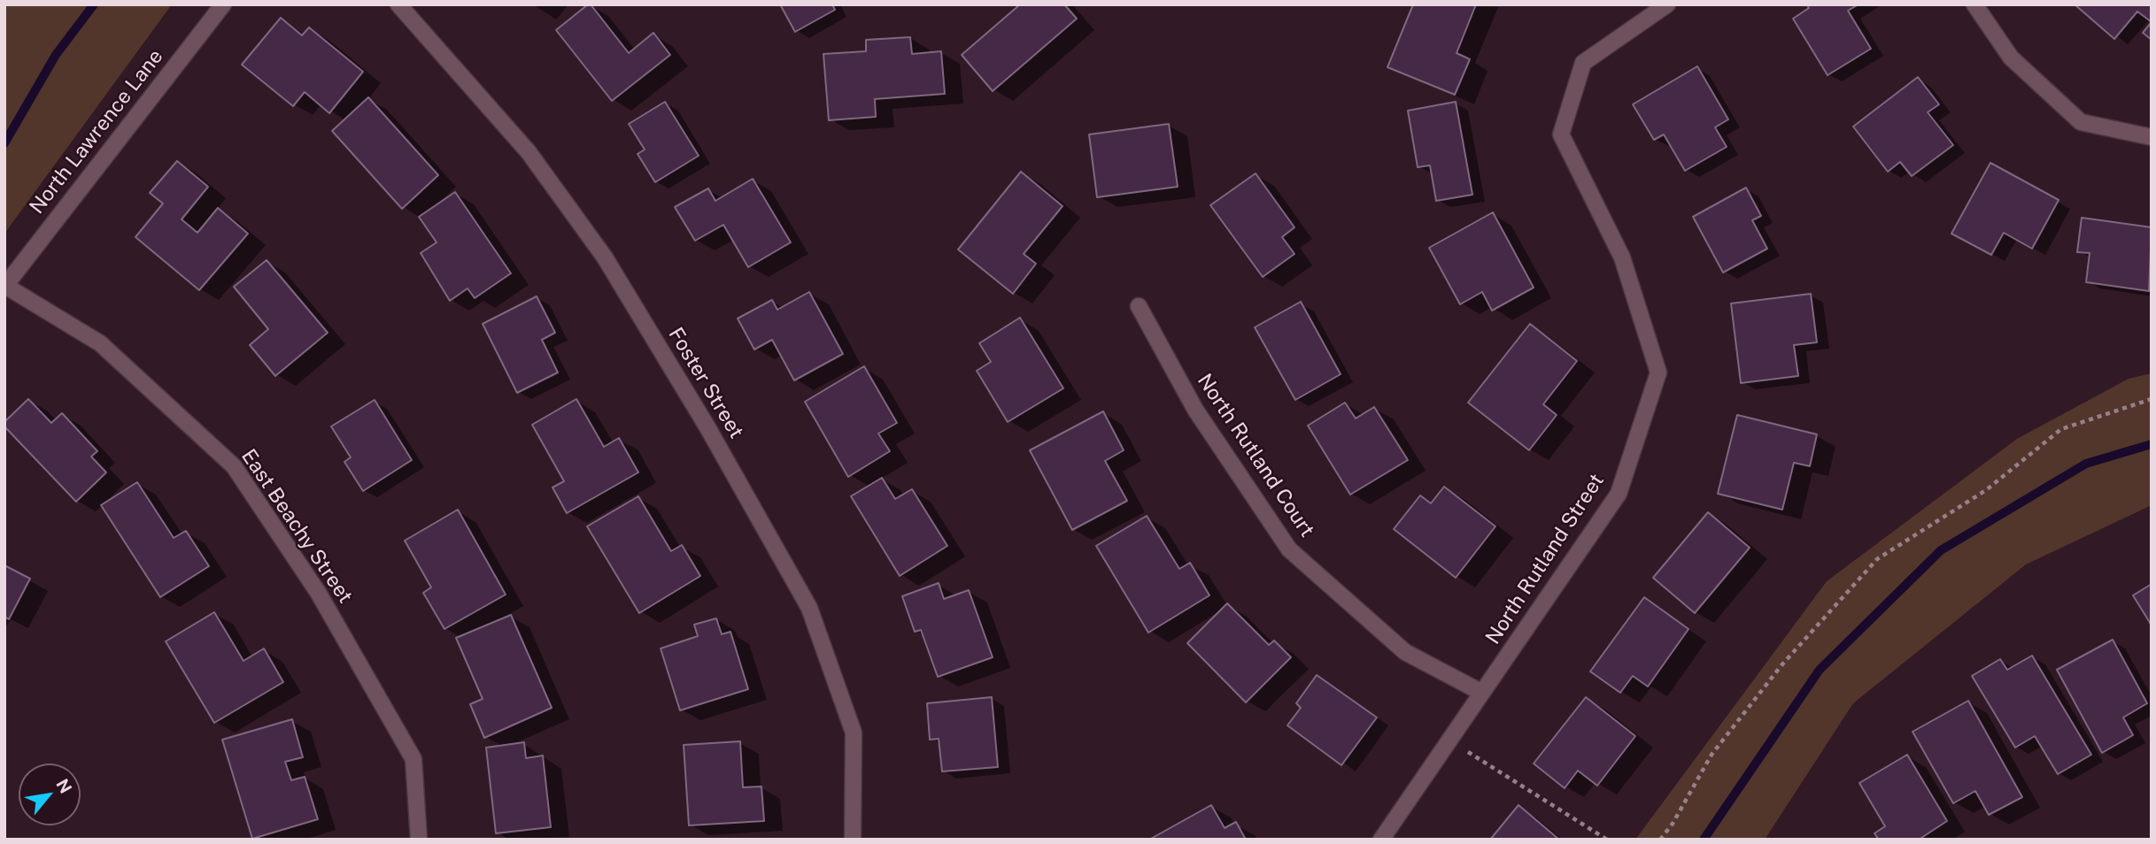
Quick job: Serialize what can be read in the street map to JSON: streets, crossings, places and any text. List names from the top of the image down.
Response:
{
  "streets": {
    "street": [
      "North Lawrence Lane",
      "Foster Street",
      "North Rutland Court",
      "East Beachy Street",
      "North Rutland Street"
    ]
  },
  "crossings": [
    ["North Lawrence Lane", "East Beachy Street"],
    ["North Rutland Court", "North Rutland Street"]
  ],
  "north": "top right"
}
